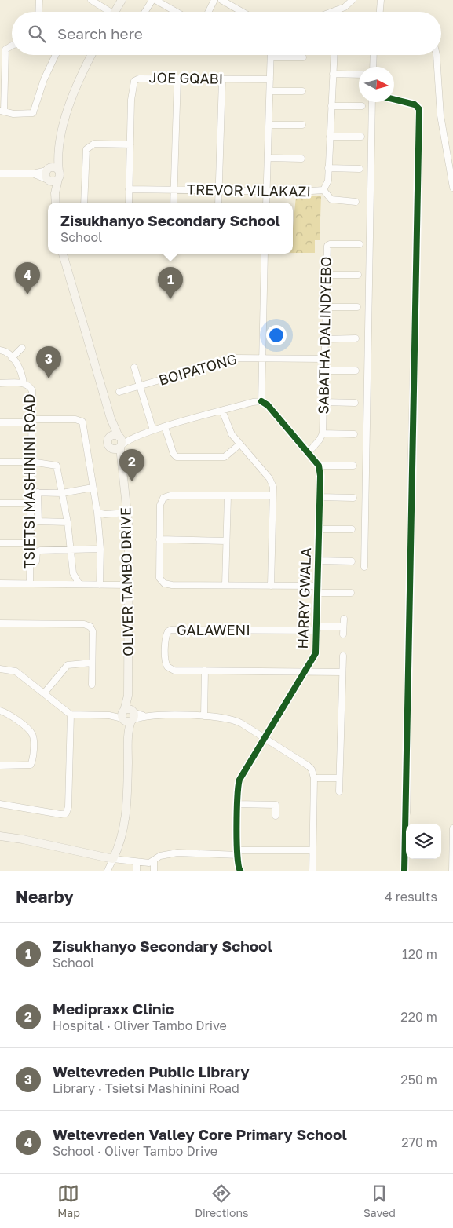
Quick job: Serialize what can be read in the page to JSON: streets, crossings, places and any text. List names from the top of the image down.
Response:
{
  "streets": {
    "street": [
      "JOE GQABI",
      "TREVOR VILAKAZI",
      "SABATHA DALINDYEBO",
      "BOIPATONG",
      "TSIETSI MASHININI ROAD",
      "OLIVER TAMBO DRIVE",
      "HARRY GWALA",
      "GALAWENI"
    ]
  },
  "crossings": [
    ["JOE GQABI", "TREVOR VILAKAZI"],
    ["SABATHA DALINDYEBO", "BOIPATONG"],
    ["HARRY GWALA", "GALAWENI"]
  ],
  "north": "right",
  "page": {
    "search": "Search here",
    "popup": ["Zisukhanyo Secondary School", "School"],
    "pins": [
      "4",
      "1",
      "3",
      "2"
    ],
    "heading": ["Nearby", "4 results"],
    "list": [
      {
        "mark": "1",
        "name": "Zisukhanyo Secondary School",
        "note": "School",
        "value": "120 m"
      },
      {
        "mark": "2",
        "name": "Medipraxx Clinic",
        "note": "Hospital · Oliver Tambo Drive",
        "value": "220 m"
      },
      {
        "mark": "3",
        "name": "Weltevreden Public Library",
        "note": "Library · Tsietsi Mashinini Road",
        "value": "250 m"
      },
      {
        "mark": "4",
        "name": "Weltevreden Valley Core Primary School",
        "note": "School · Oliver Tambo Drive",
        "value": "270 m"
      }
    ],
    "nav": ["Map", "Directions", "Saved"]
  }
}
